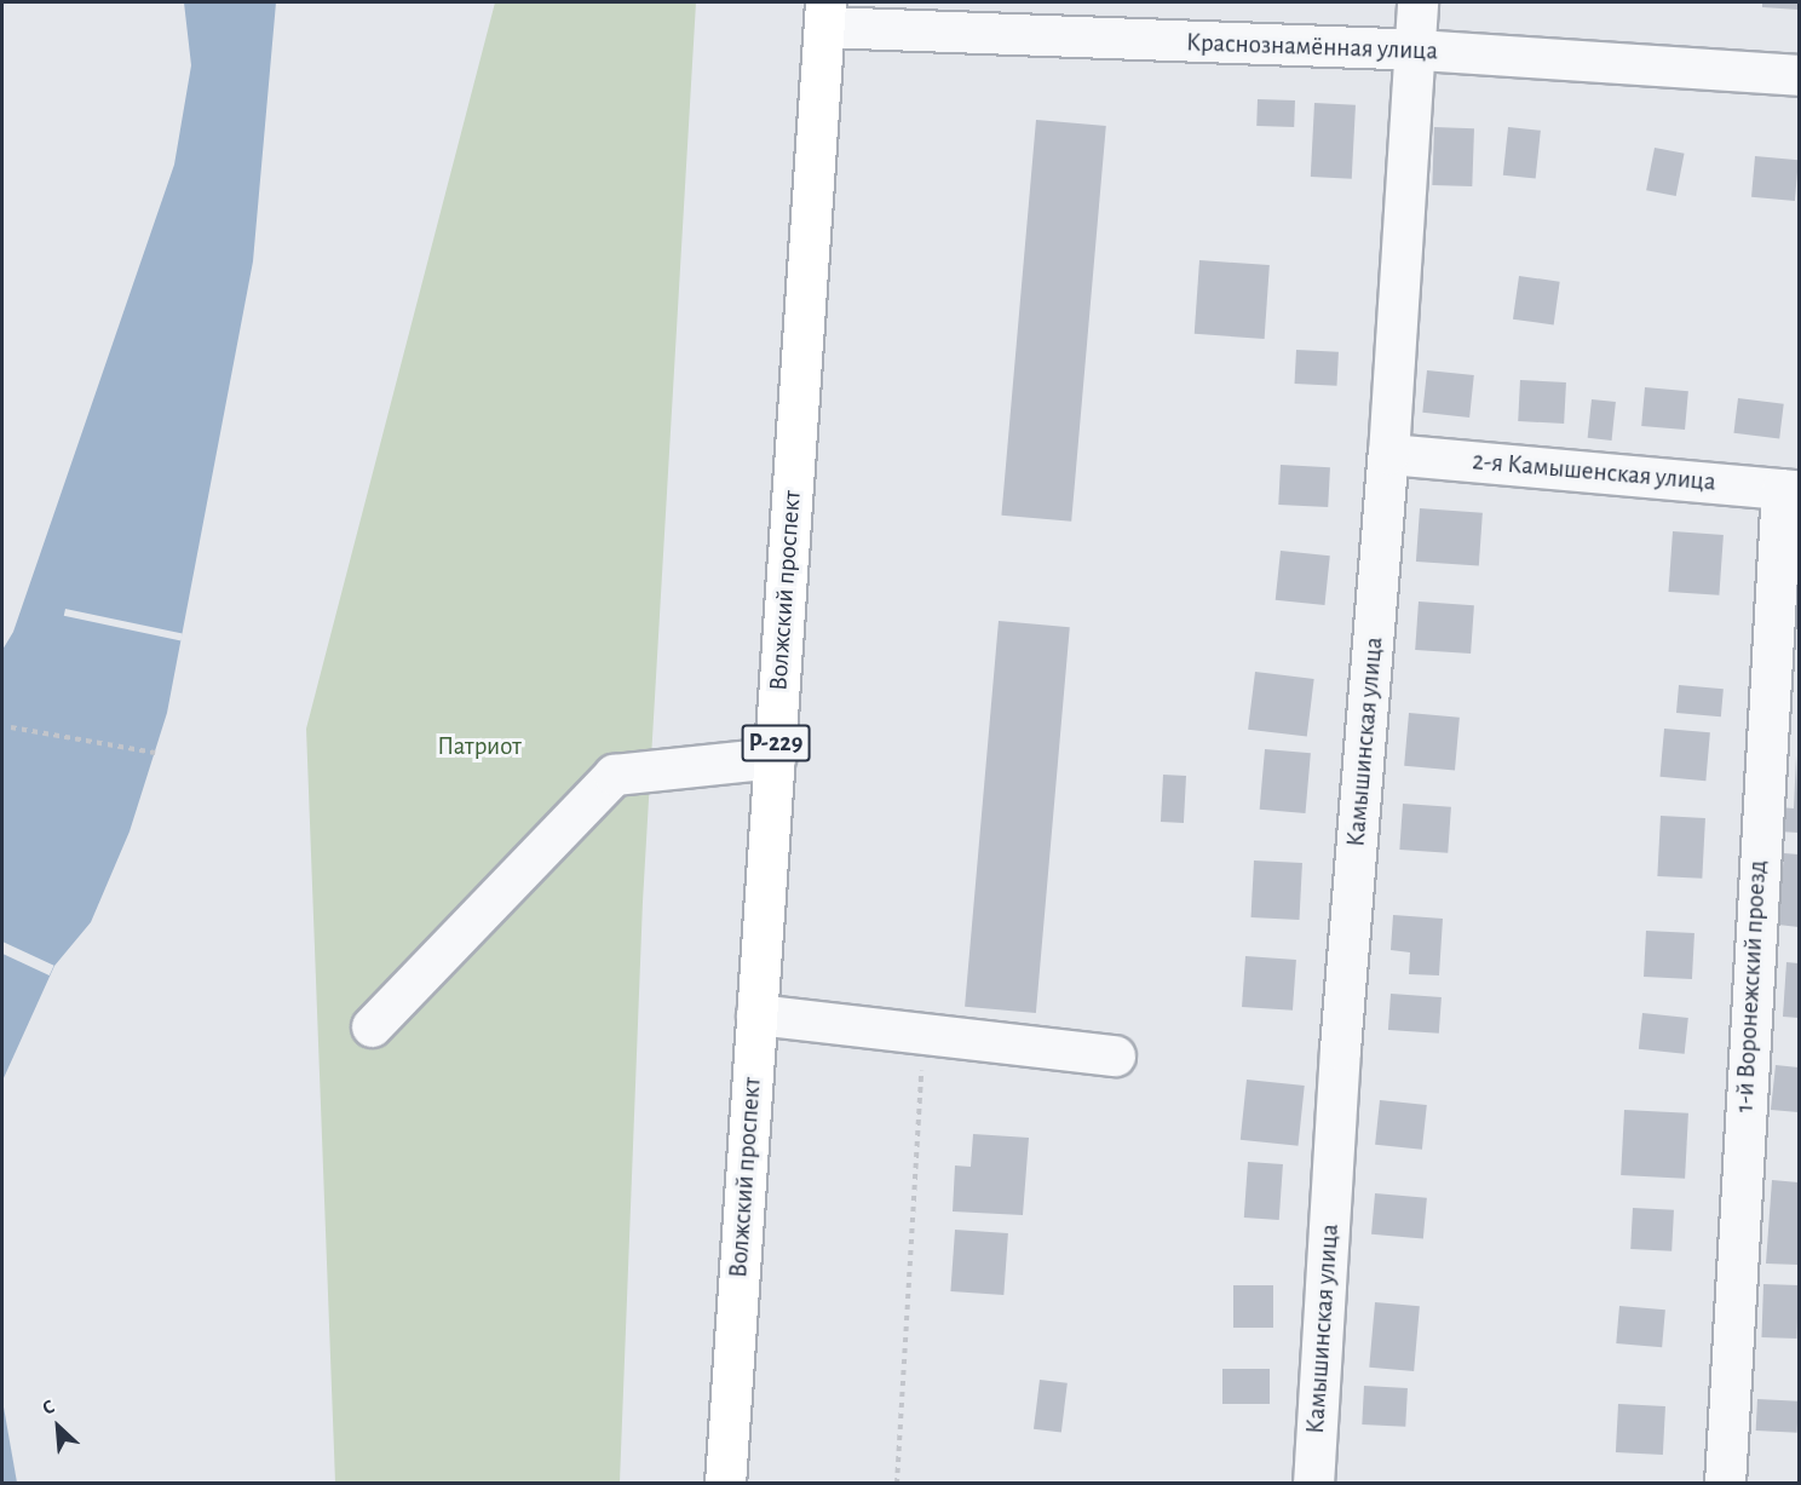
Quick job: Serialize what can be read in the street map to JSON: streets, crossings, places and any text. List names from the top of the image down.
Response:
{
  "streets": {
    "main road": ["Волжский проспект", "Р-229"],
    "street": [
      "Краснознамённая улица",
      "2-я Камышенская улица",
      "Камышинская улица",
      "1-й Воронежский проезд"
    ]
  },
  "crossings": [
    ["Краснознамённая улица", "Волжский проспект"],
    ["Краснознамённая улица", "Камышинская улица"],
    ["2-я Камышенская улица", "Камышинская улица"],
    ["2-я Камышенская улица", "1-й Воронежский проезд"]
  ],
  "parks": ["Патриот"],
  "north": "top left"
}
